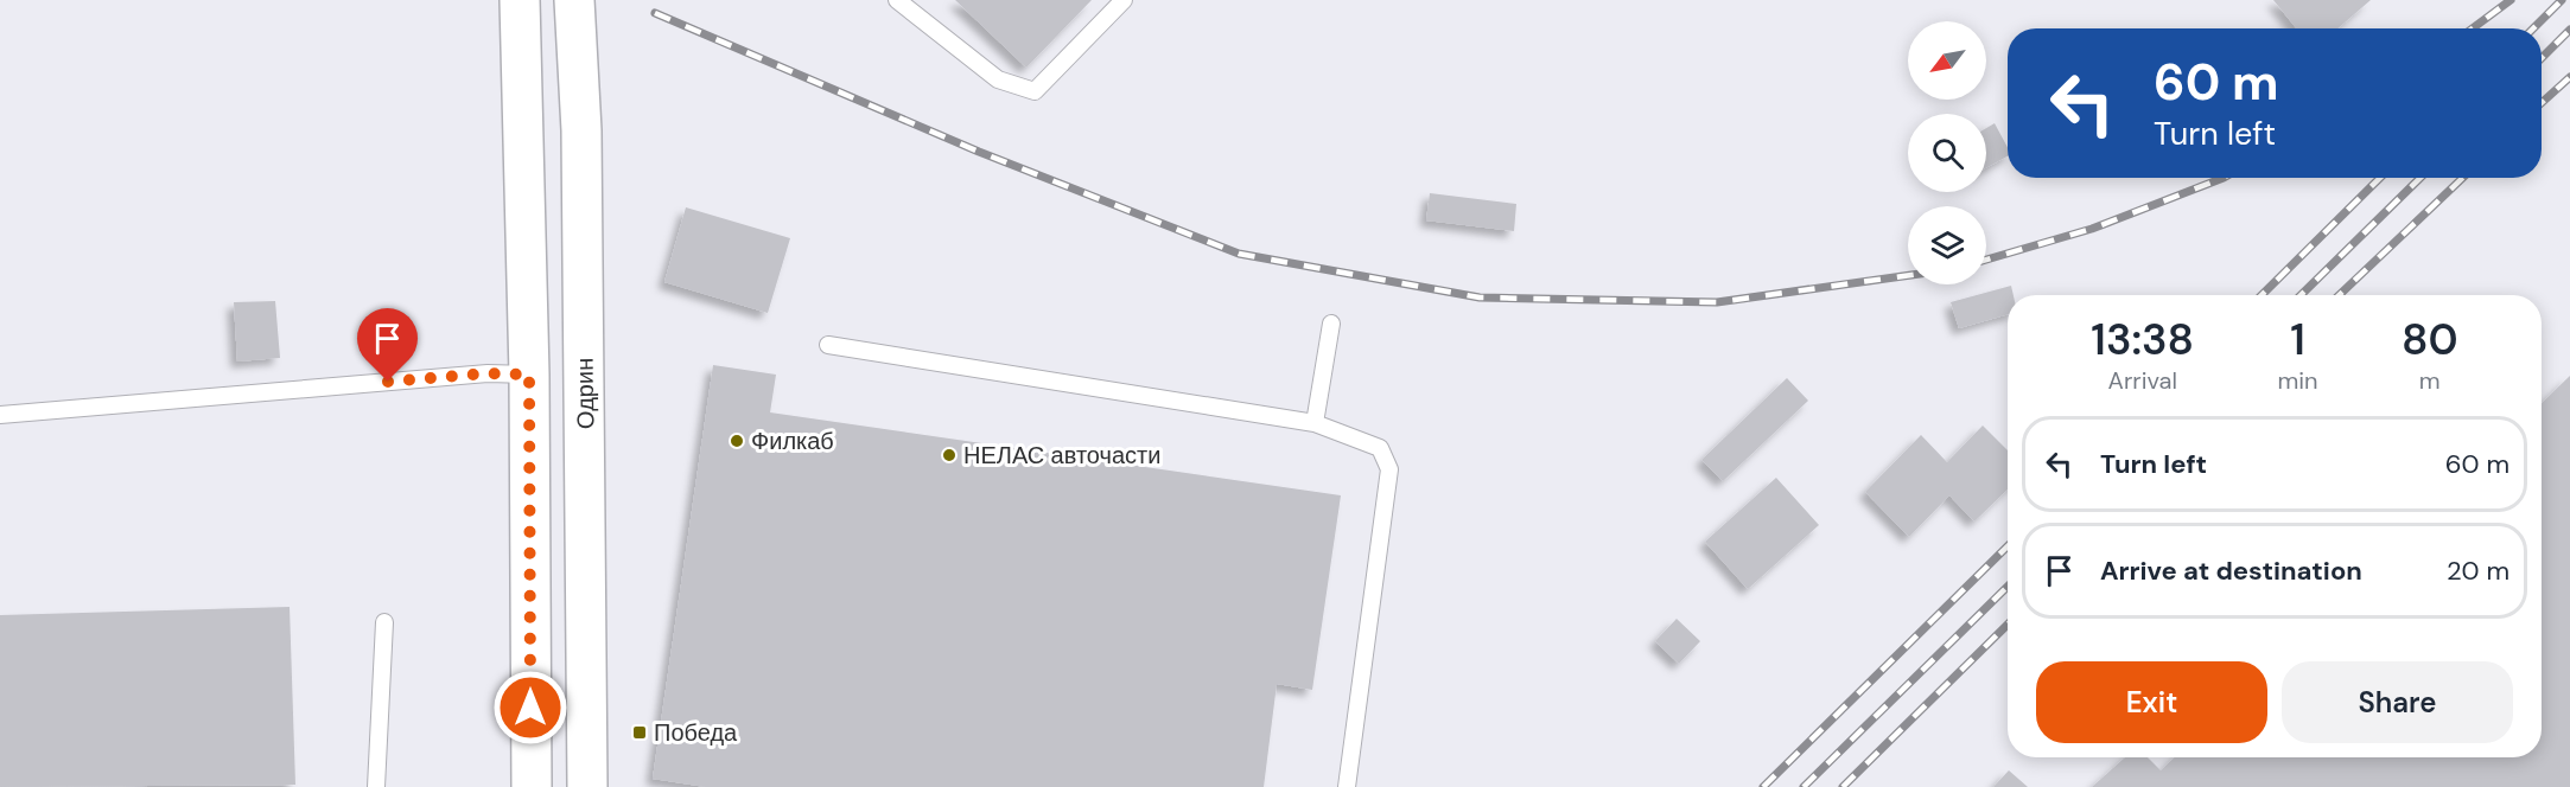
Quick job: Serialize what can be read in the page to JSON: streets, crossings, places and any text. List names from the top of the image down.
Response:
{
  "streets": {
    "main road": ["Одрин"]
  },
  "places": {
    "other": ["Филкаб", "НЕЛАС авточасти"],
    "transit": ["Победа"]
  },
  "north": "bottom left",
  "page": {
    "turn": ["60 m", "Turn left"],
    "eta": [
      "13:38",
      "Arrival",
      "1",
      "min",
      "80",
      "m"
    ],
    "list": [
      {
        "name": "Turn left",
        "value": "60 m"
      },
      {
        "name": "Arrive at destination",
        "value": "20 m"
      }
    ],
    "buttons": ["Exit", "Share"]
  }
}
